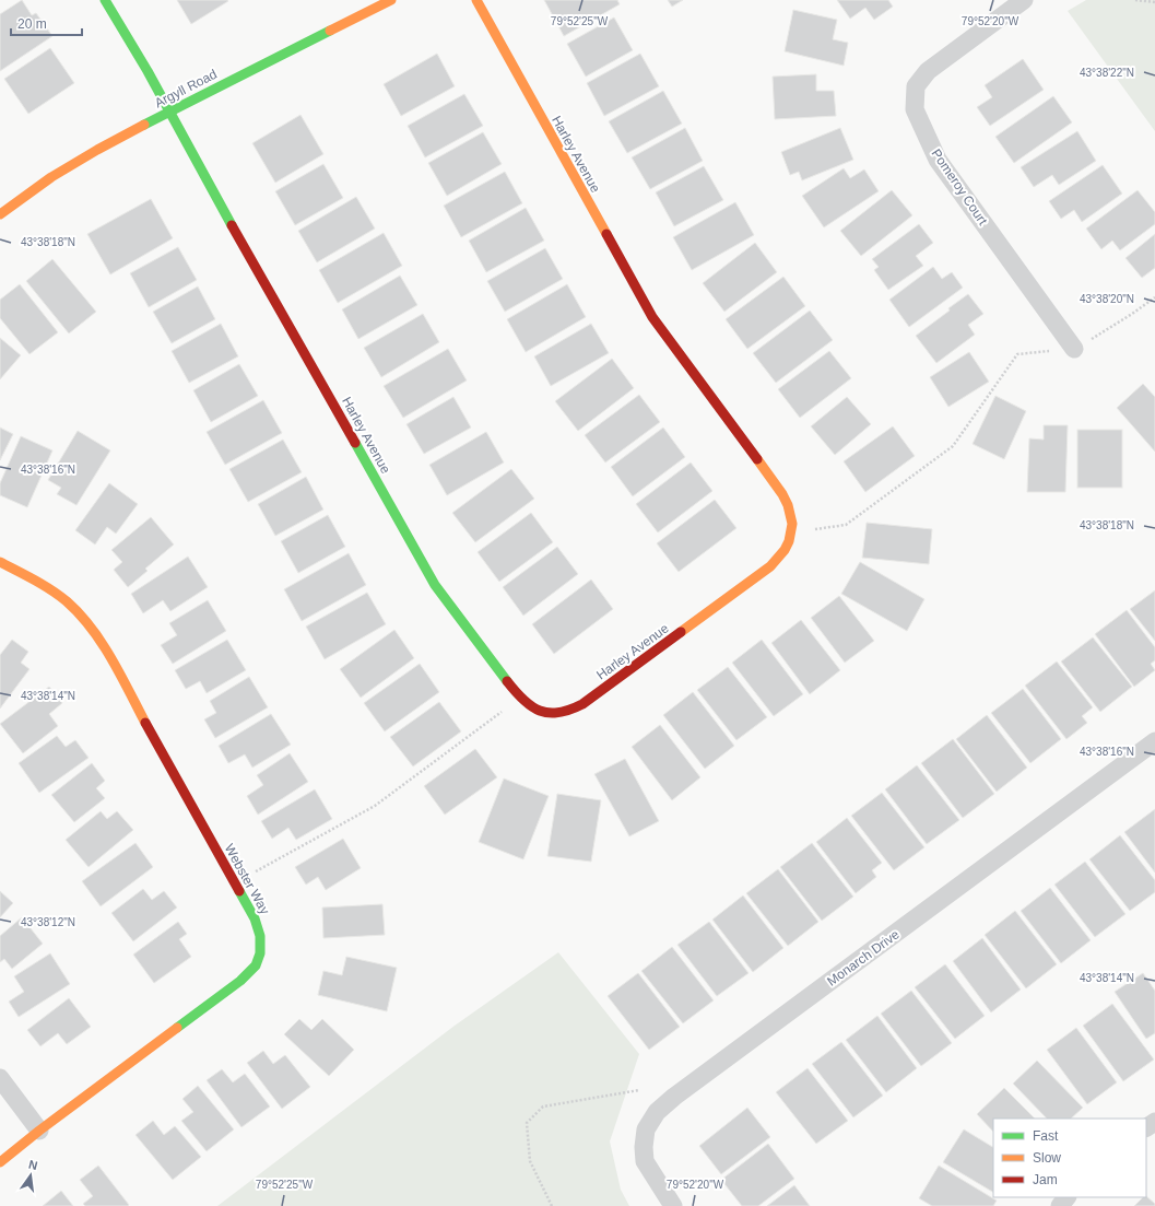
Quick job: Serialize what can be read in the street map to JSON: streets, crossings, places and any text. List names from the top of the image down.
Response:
{
  "streets": {
    "street": [
      "Argyll Road",
      "Harley Avenue",
      "Pomeroy Court",
      "Webster Way",
      "Monarch Drive"
    ]
  },
  "crossings": [
    ["Argyll Road", "Harley Avenue"]
  ],
  "legend": ["Fast", "Slow", "Jam"],
  "scale_bar": "20 m",
  "north": "top",
  "coordinates": [
    "79°52'25\"W",
    "79°52'20\"W",
    "43°38'22\"N",
    "43°38'18\"N",
    "43°38'20\"N",
    "43°38'16\"N",
    "43°38'14\"N",
    "43°38'12\"N"
  ]
}
